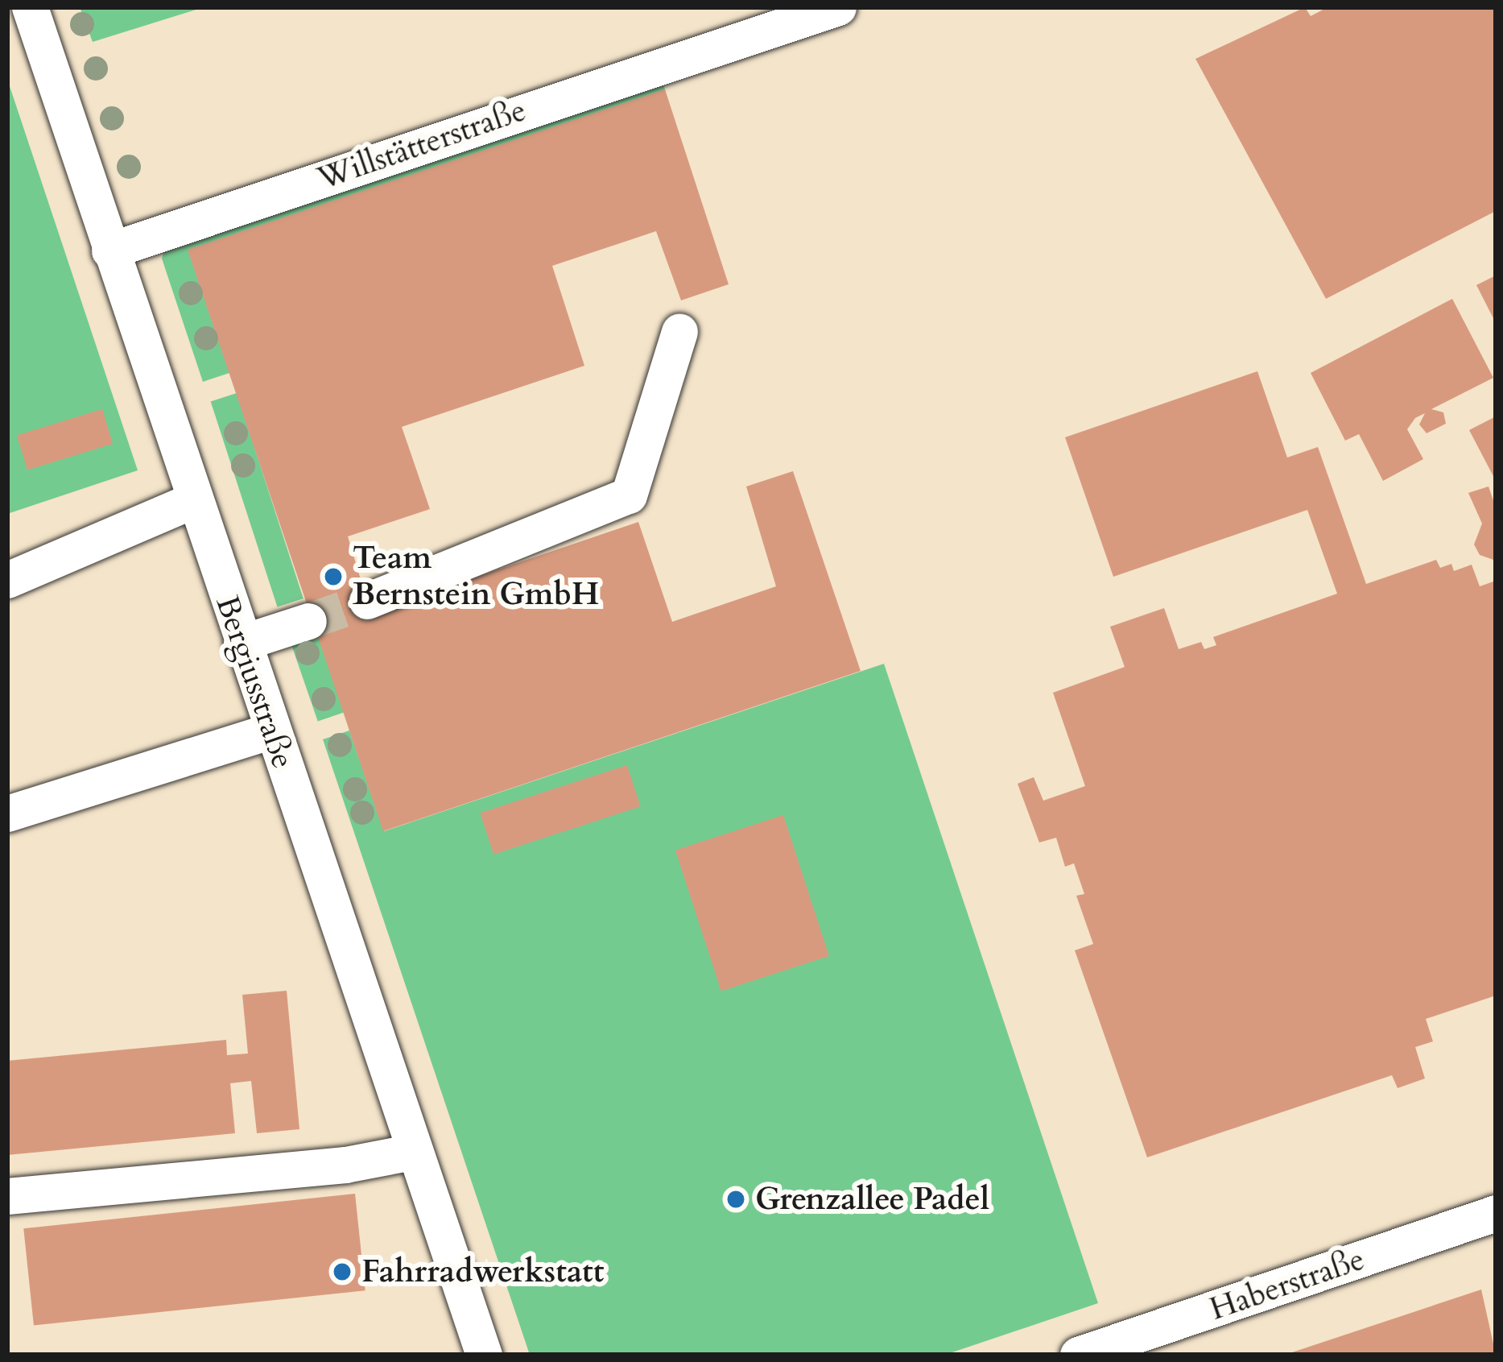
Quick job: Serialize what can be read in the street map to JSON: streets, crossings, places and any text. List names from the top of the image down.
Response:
{
  "streets": {
    "street": ["Willstätterstraße", "Bergiusstraße", "Haberstraße"]
  },
  "crossings": [
    ["Willstätterstraße", "Bergiusstraße"]
  ],
  "places": ["Team Bernstein GmbH", "Grenzallee Padel", "Fahrradwerkstatt"]
}
